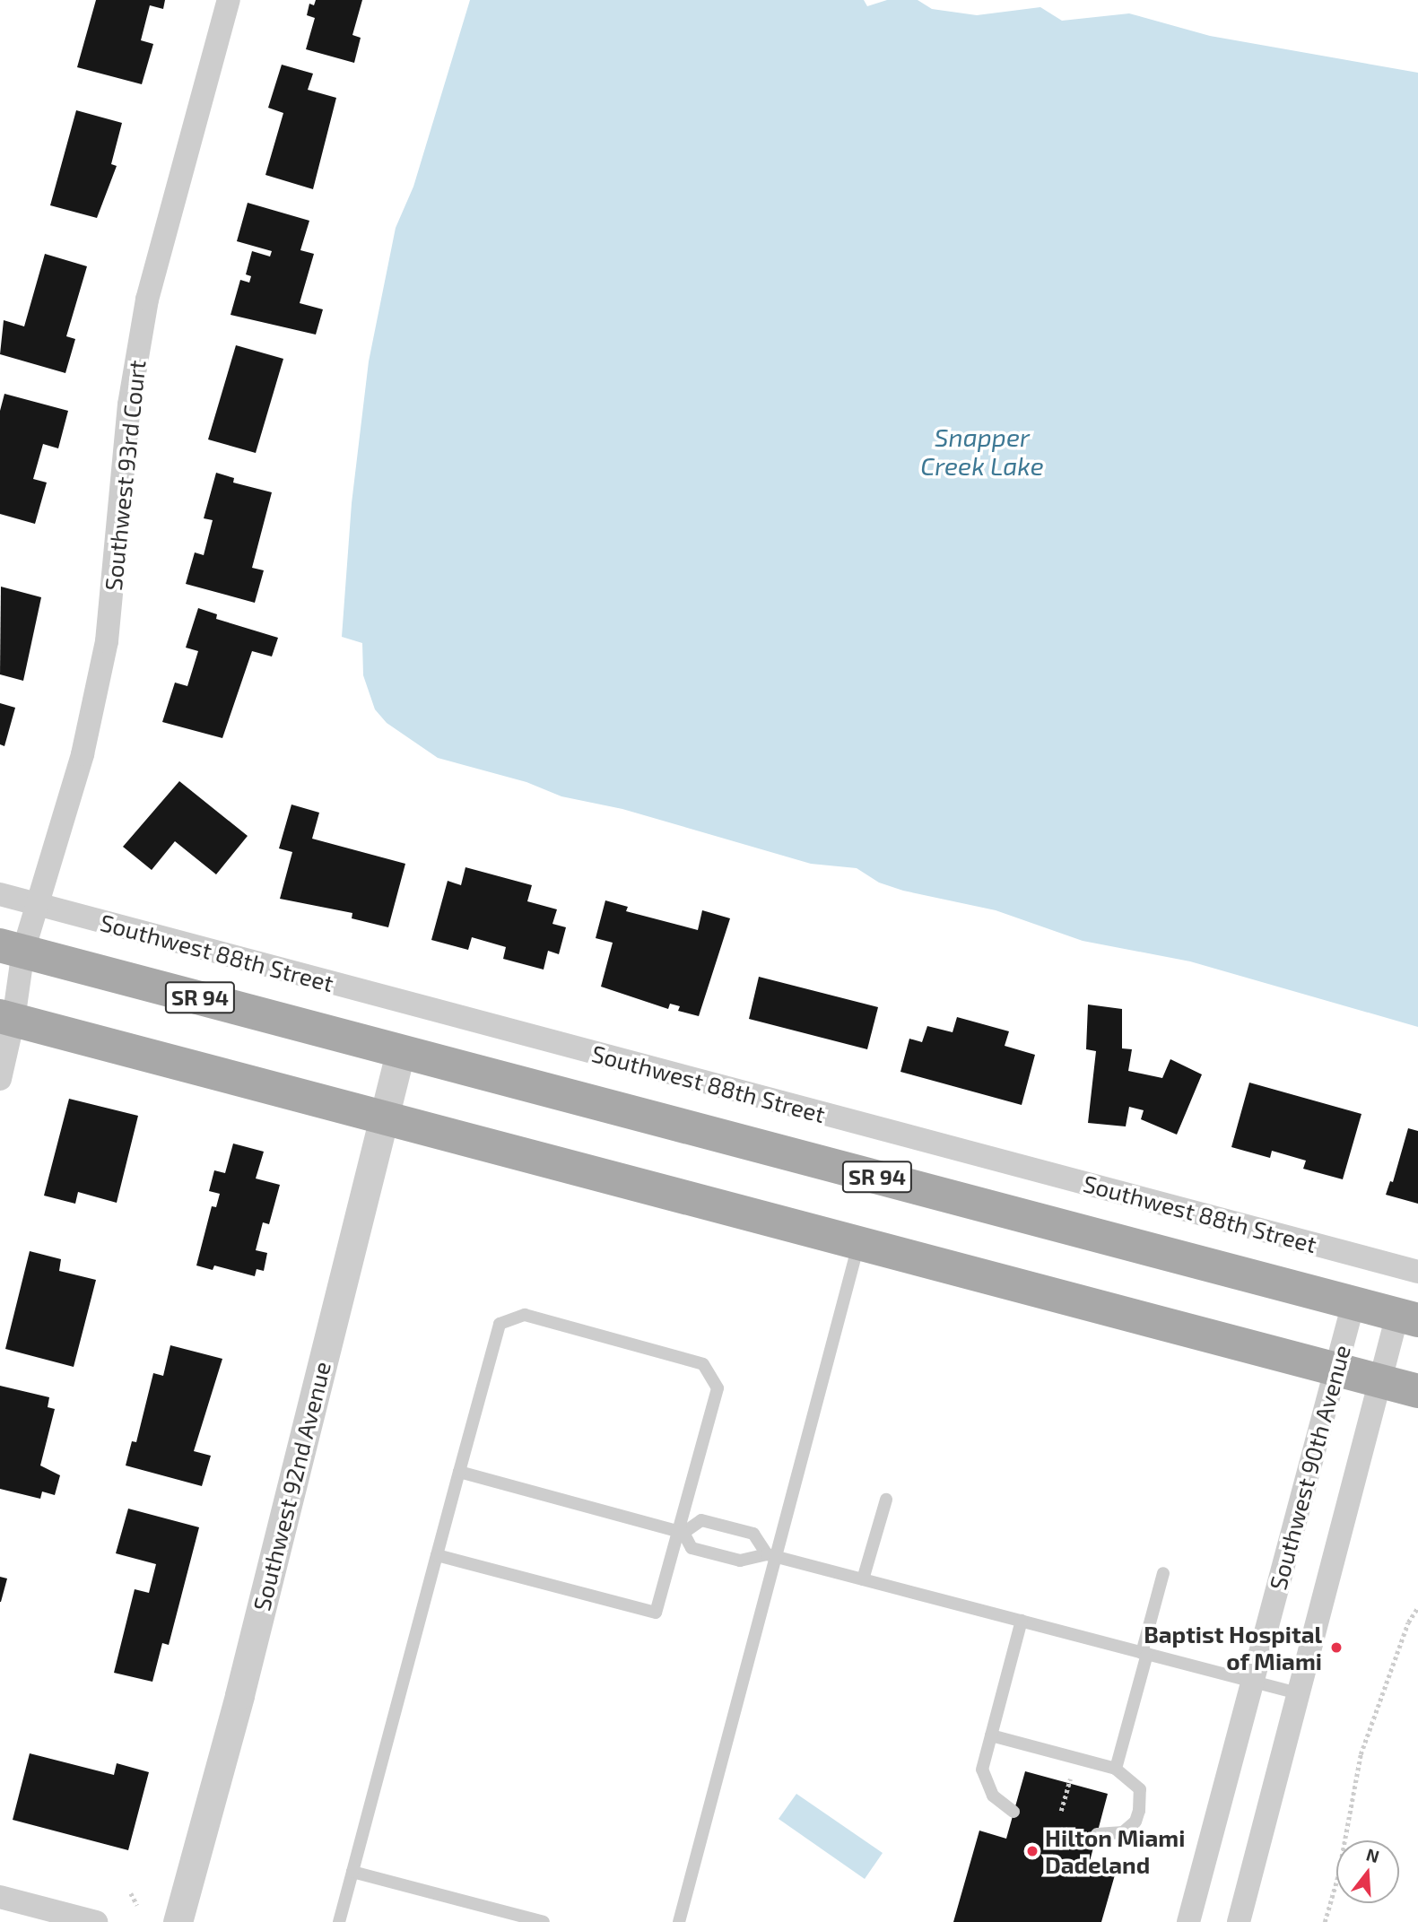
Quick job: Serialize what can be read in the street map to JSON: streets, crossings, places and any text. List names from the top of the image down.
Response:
{
  "streets": {
    "main road": ["Southwest 88th Street", "SR 94"],
    "street": ["Southwest 93rd Court", "Southwest 90th Avenue", "Southwest 92nd Avenue"]
  },
  "crossings": [
    ["Southwest 93rd Court", "Southwest 88th Street"],
    ["Southwest 88th Street", "Southwest 90th Avenue"],
    ["Southwest 88th Street", "Southwest 92nd Avenue"]
  ],
  "water": ["Snapper Creek Lake"],
  "places": ["Baptist Hospital of Miami", "Hilton Miami Dadeland"],
  "north": "top"
}
